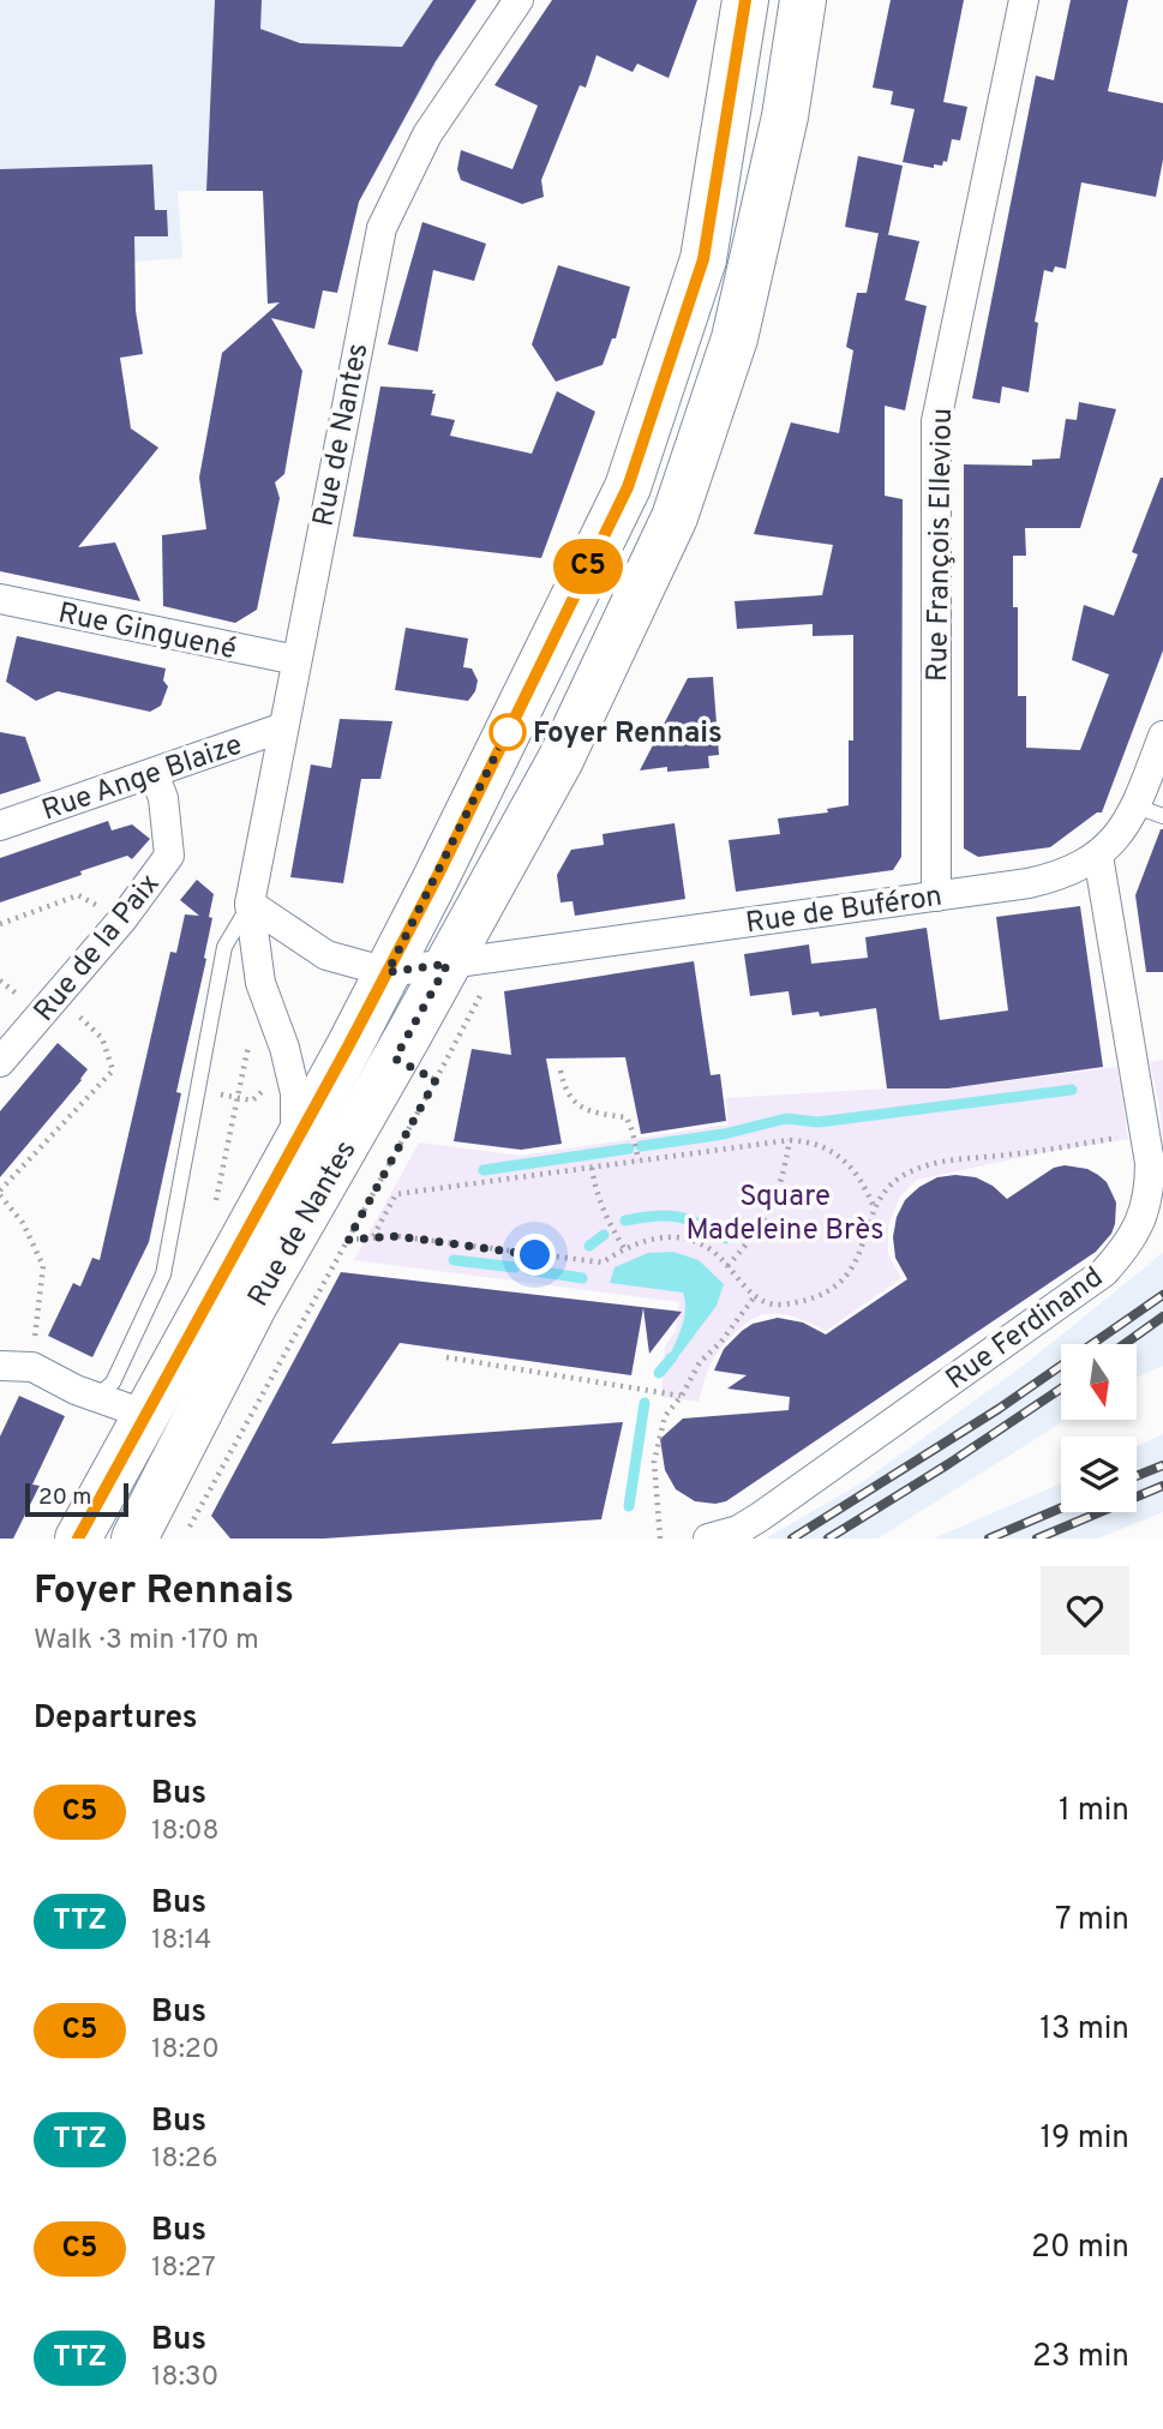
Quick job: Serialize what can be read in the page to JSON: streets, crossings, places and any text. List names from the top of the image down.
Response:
{
  "streets": {
    "main road": ["Rue de Nantes"],
    "street": [
      "Rue François Elleviou",
      "Rue Ginguené",
      "Rue Ange Blaize",
      "Rue de Buféron",
      "Rue de la Paix",
      "Rue Ferdinand"
    ]
  },
  "crossings": [
    ["Rue de Nantes", "Rue Ginguené"],
    ["Rue de Nantes", "Rue Ange Blaize"],
    ["Rue de Nantes", "Rue de Buféron"],
    ["Rue François Elleviou", "Rue de Buféron"],
    ["Rue Ange Blaize", "Rue de la Paix"],
    ["Rue de Buféron", "Rue Ferdinand"]
  ],
  "parks": ["Square Madeleine Brès"],
  "places": ["Foyer Rennais"],
  "lines": ["bus line C5"],
  "scale_bar": "20 m",
  "north": "bottom",
  "page": {
    "on_map": "C5",
    "scale": "20 m",
    "heading": [
      ["Foyer Rennais", "Walk · 3 min · 170 m"],
      "Departures"
    ],
    "list": [
      {
        "mark": "C5",
        "name": "Bus",
        "note": "18:08",
        "value": "1 min"
      },
      {
        "mark": "TTZ",
        "name": "Bus",
        "note": "18:14",
        "value": "7 min"
      },
      {
        "mark": "C5",
        "name": "Bus",
        "note": "18:20",
        "value": "13 min"
      },
      {
        "mark": "TTZ",
        "name": "Bus",
        "note": "18:26",
        "value": "19 min"
      },
      {
        "mark": "C5",
        "name": "Bus",
        "note": "18:27",
        "value": "20 min"
      },
      {
        "mark": "TTZ",
        "name": "Bus",
        "note": "18:30",
        "value": "23 min"
      }
    ]
  }
}
